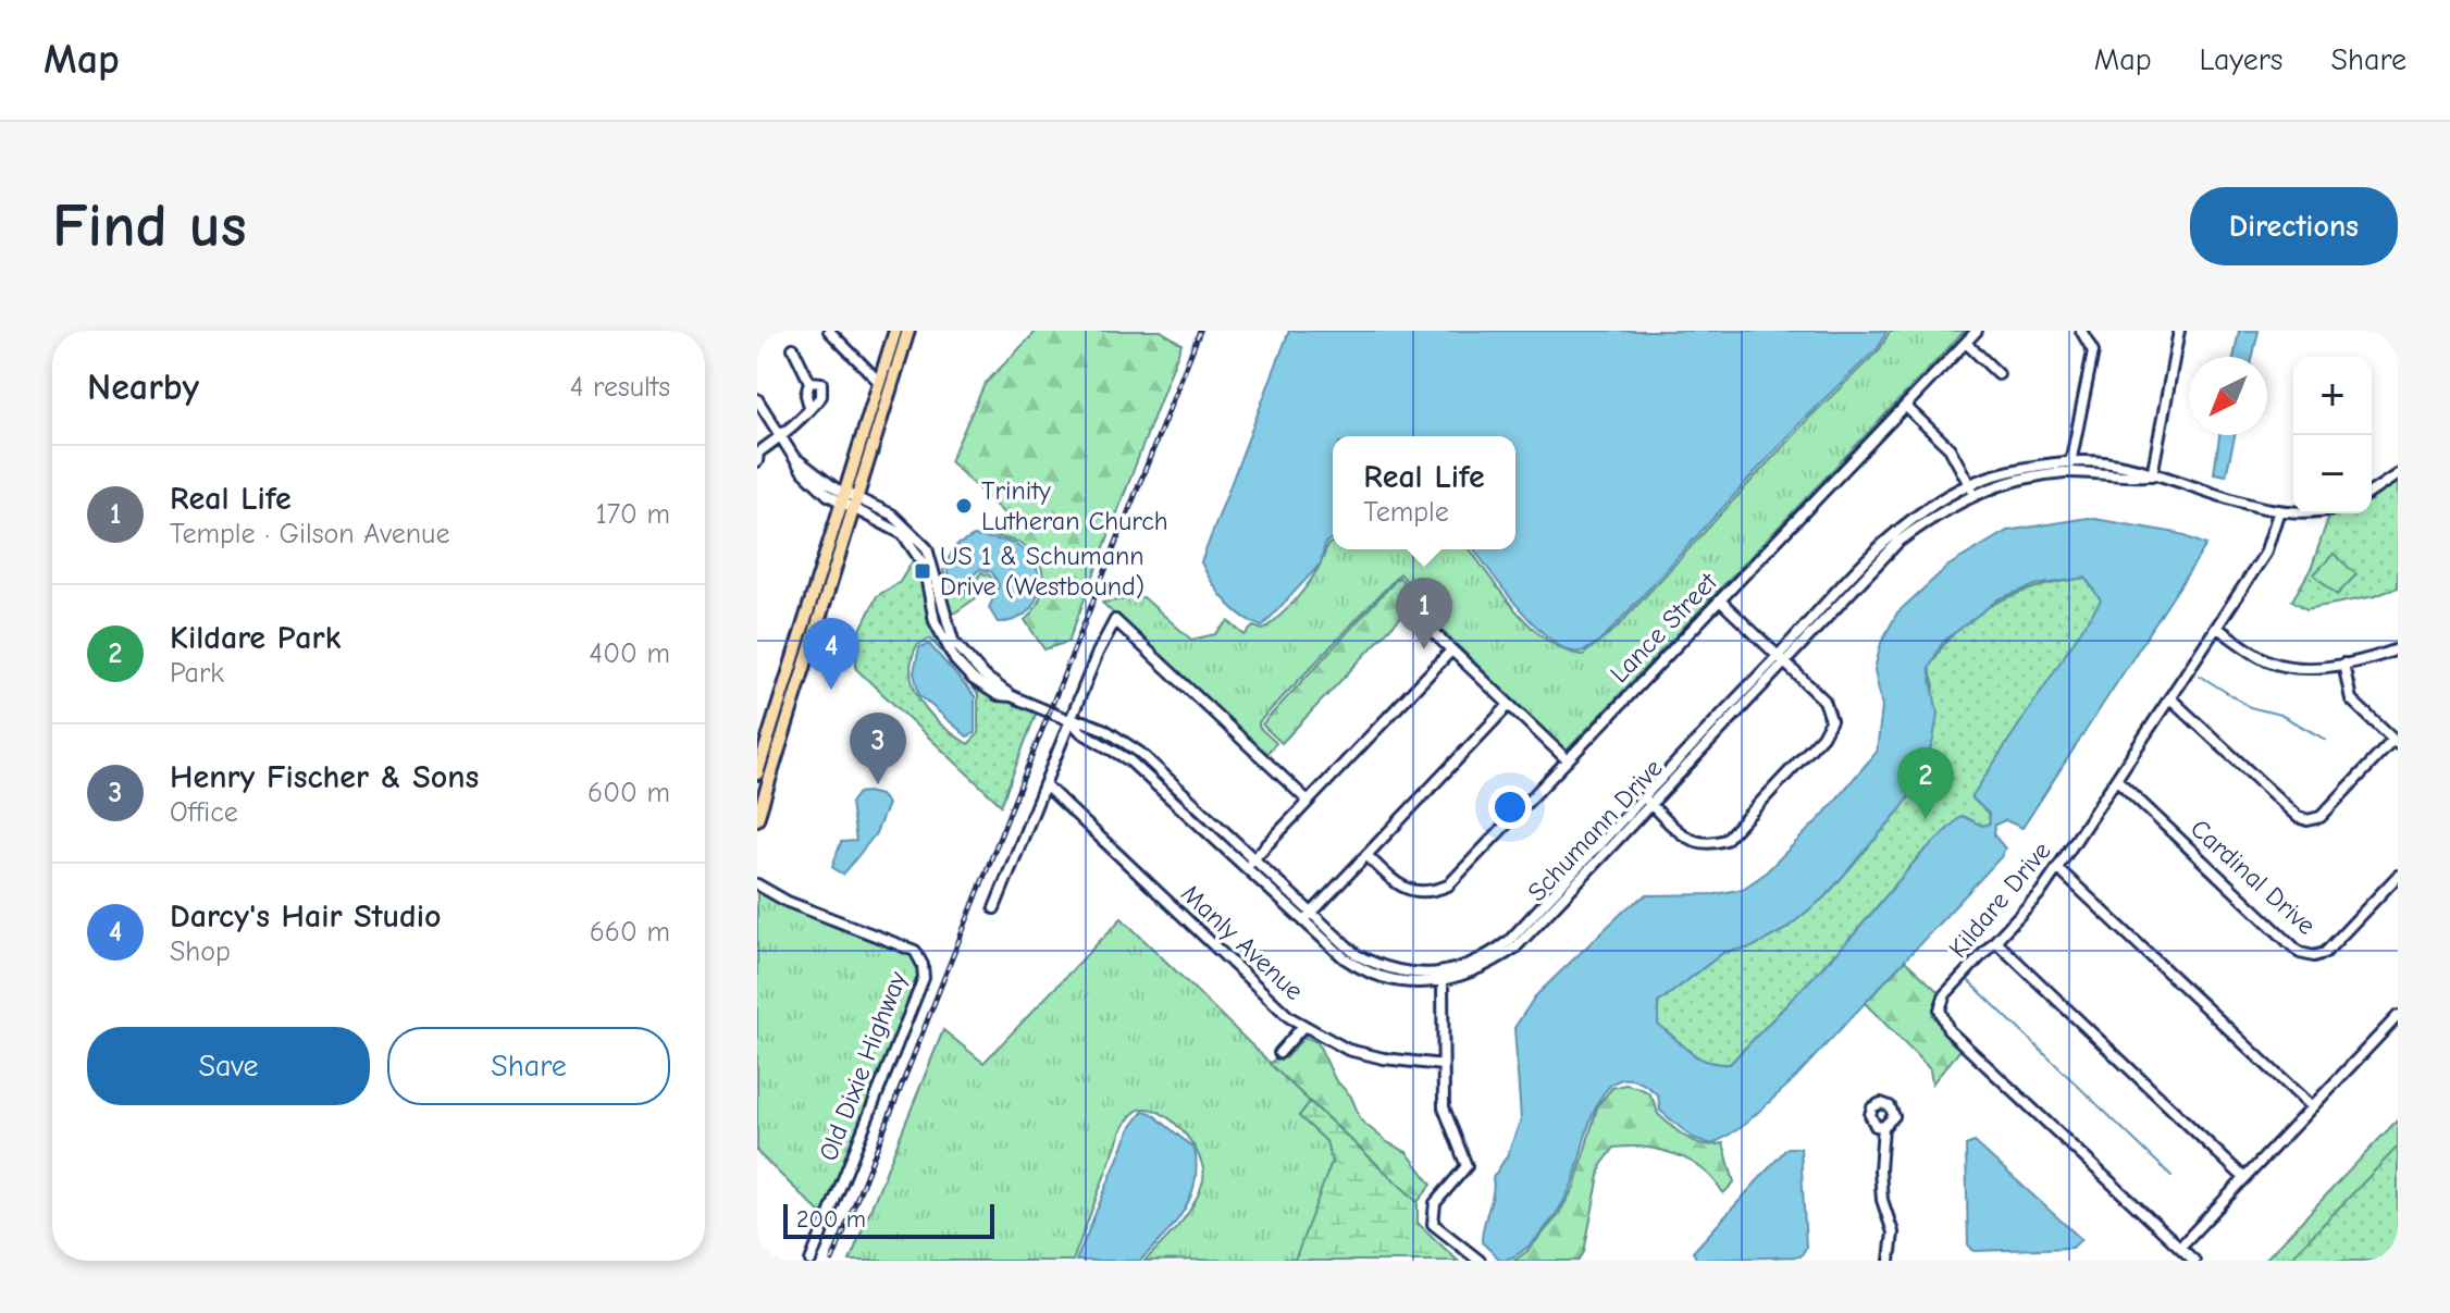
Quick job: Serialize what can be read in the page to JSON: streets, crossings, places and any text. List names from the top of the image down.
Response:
{
  "streets": {
    "street": [
      "Lance Street",
      "Schumann Drive",
      "Cardinal Drive",
      "Kildare Drive",
      "Manly Avenue",
      "Old Dixie Highway"
    ]
  },
  "crossings": [
    ["Schumann Drive", "Kildare Drive"],
    ["Cardinal Drive", "Kildare Drive"]
  ],
  "places": {
    "other": ["Trinity Lutheran Church"],
    "transit": ["US 1 & Schumann Drive (Westbound)"]
  },
  "scale_bar": "200 m",
  "north": "bottom left",
  "page": {
    "header": "Map",
    "nav": ["Map", "Layers", "Share"],
    "buttons": [
      "Directions",
      ["Save", "Share"]
    ],
    "title": "Find us",
    "heading": ["Nearby", "4 results"],
    "map_buttons": ["+", "−"],
    "popup": ["Real Life", "Temple"],
    "list": [
      {
        "mark": "1",
        "name": "Real Life",
        "note": "Temple · Gilson Avenue",
        "value": "170 m"
      },
      {
        "mark": "2",
        "name": "Kildare Park",
        "note": "Park",
        "value": "400 m"
      },
      {
        "mark": "3",
        "name": "Henry Fischer & Sons",
        "note": "Office",
        "value": "600 m"
      },
      {
        "mark": "4",
        "name": "Darcy's Hair Studio",
        "note": "Shop",
        "value": "660 m"
      }
    ],
    "pins": [
      "1",
      "4",
      "3",
      "2"
    ],
    "scale": "200 m"
  }
}
